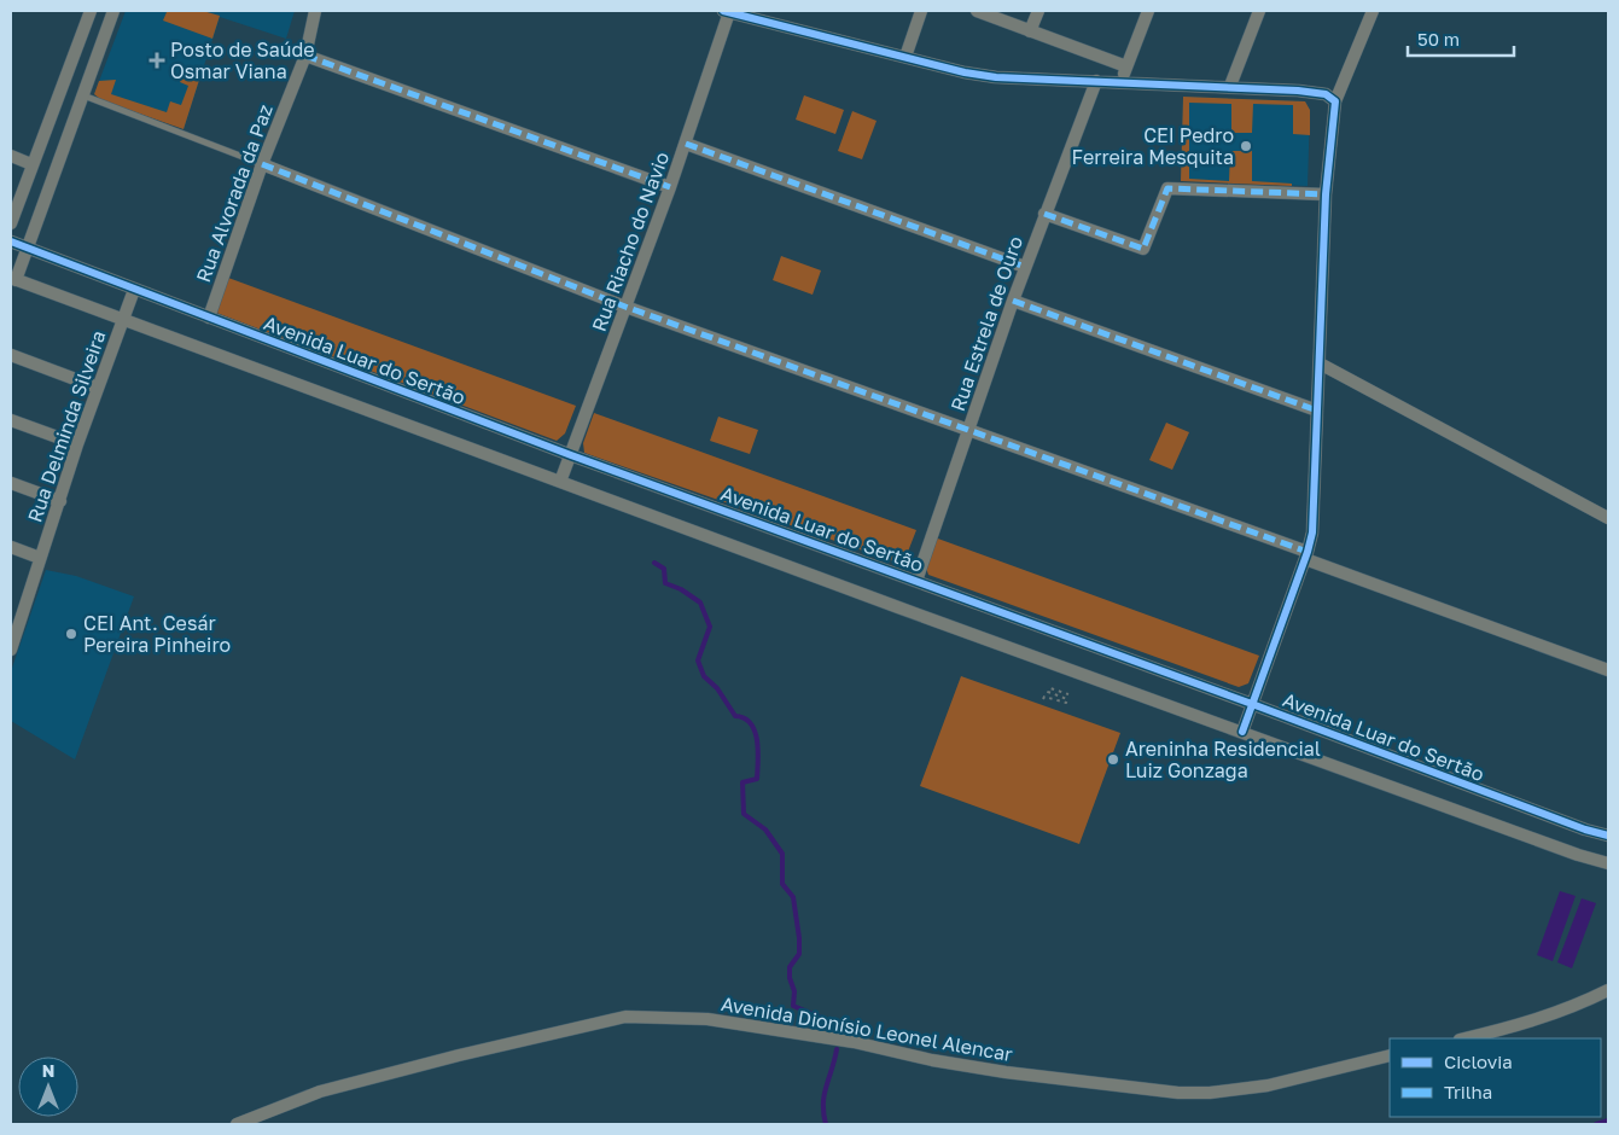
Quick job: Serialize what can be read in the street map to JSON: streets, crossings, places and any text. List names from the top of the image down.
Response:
{
  "streets": {
    "street": [
      "Rua Alvorada da Paz",
      "Rua Riacho do Navio",
      "Rua Estrela de Ouro",
      "Avenida Luar do Sertão",
      "Rua Delminda Silveira",
      "Avenida Dionísio Leonel Alencar"
    ]
  },
  "crossings": [
    ["Rua Alvorada da Paz", "Avenida Luar do Sertão"],
    ["Rua Riacho do Navio", "Avenida Luar do Sertão"],
    ["Rua Estrela de Ouro", "Avenida Luar do Sertão"],
    ["Avenida Luar do Sertão", "Rua Delminda Silveira"]
  ],
  "places": {
    "health": ["Posto de Saúde Osmar Viana"],
    "other": ["CEI Pedro Ferreira Mesquita", "CEI Ant. Cesár Pereira Pinheiro", "Areninha Residencial Luiz Gonzaga"]
  },
  "legend": ["Ciclovia", "Trilha"],
  "scale_bar": "50 m",
  "north": "top"
}
